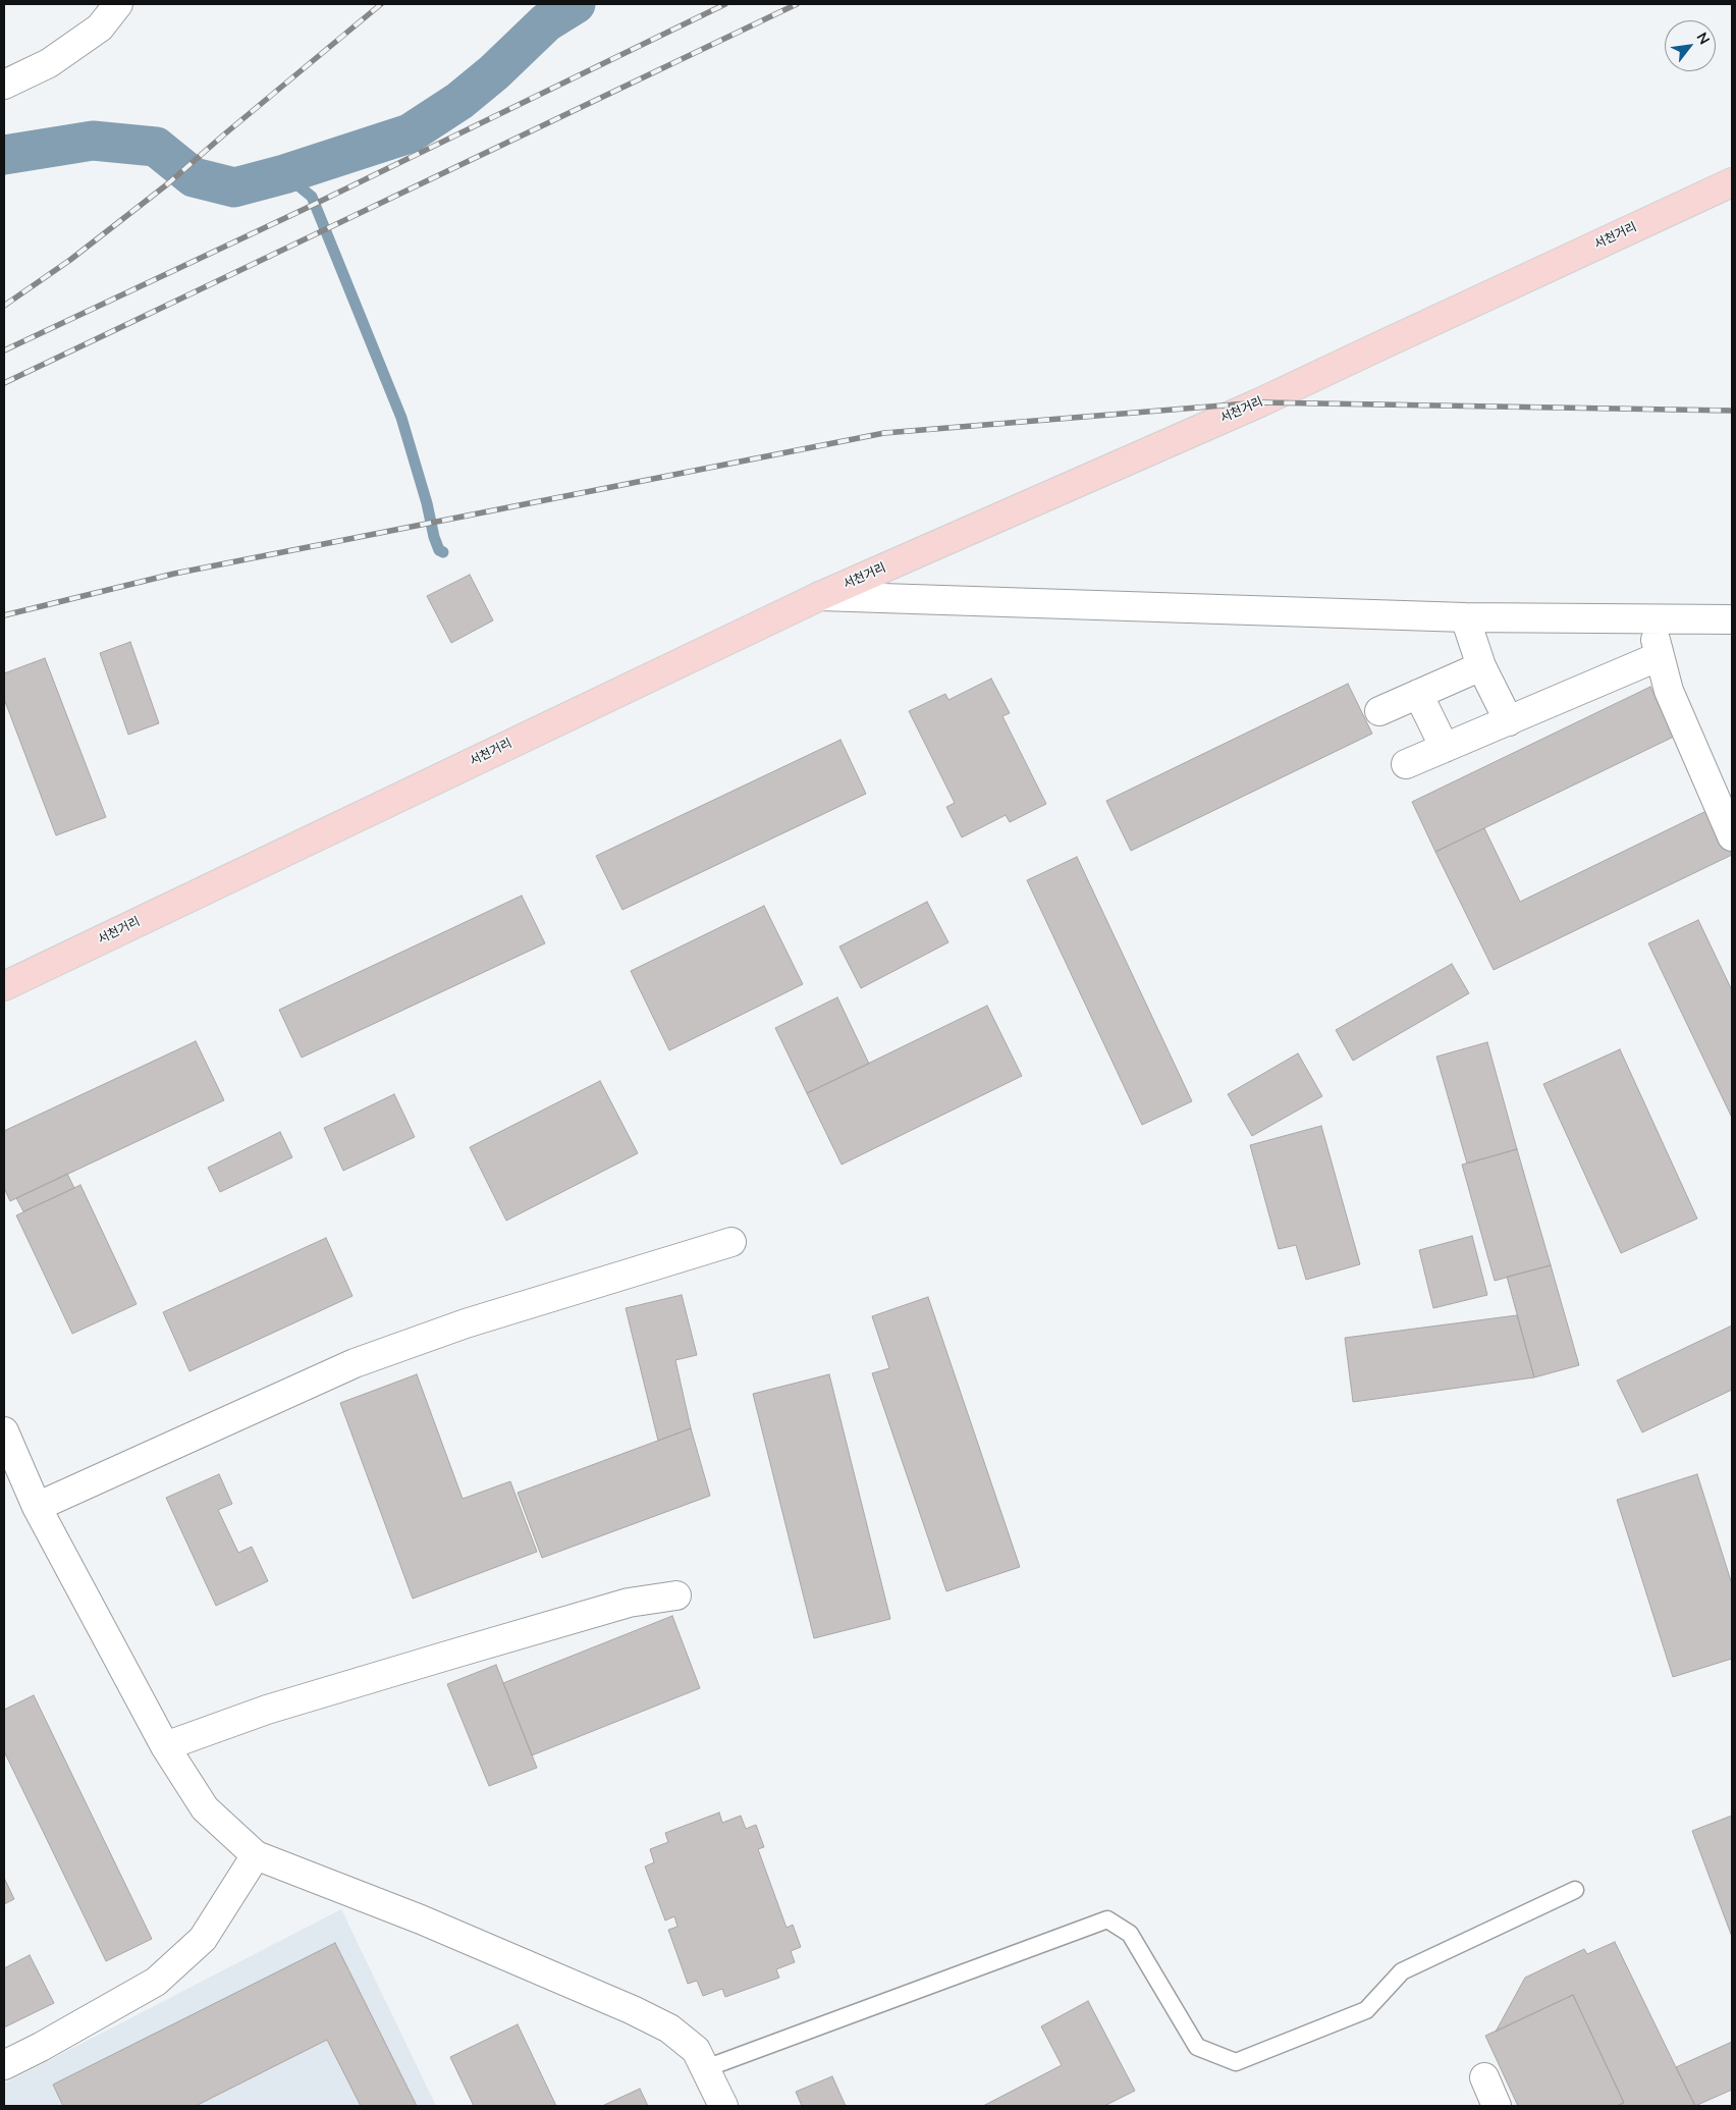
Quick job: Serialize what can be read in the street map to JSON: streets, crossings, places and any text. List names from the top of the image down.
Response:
{
  "streets": {
    "main road": ["서천거리"]
  },
  "north": "top right"
}
